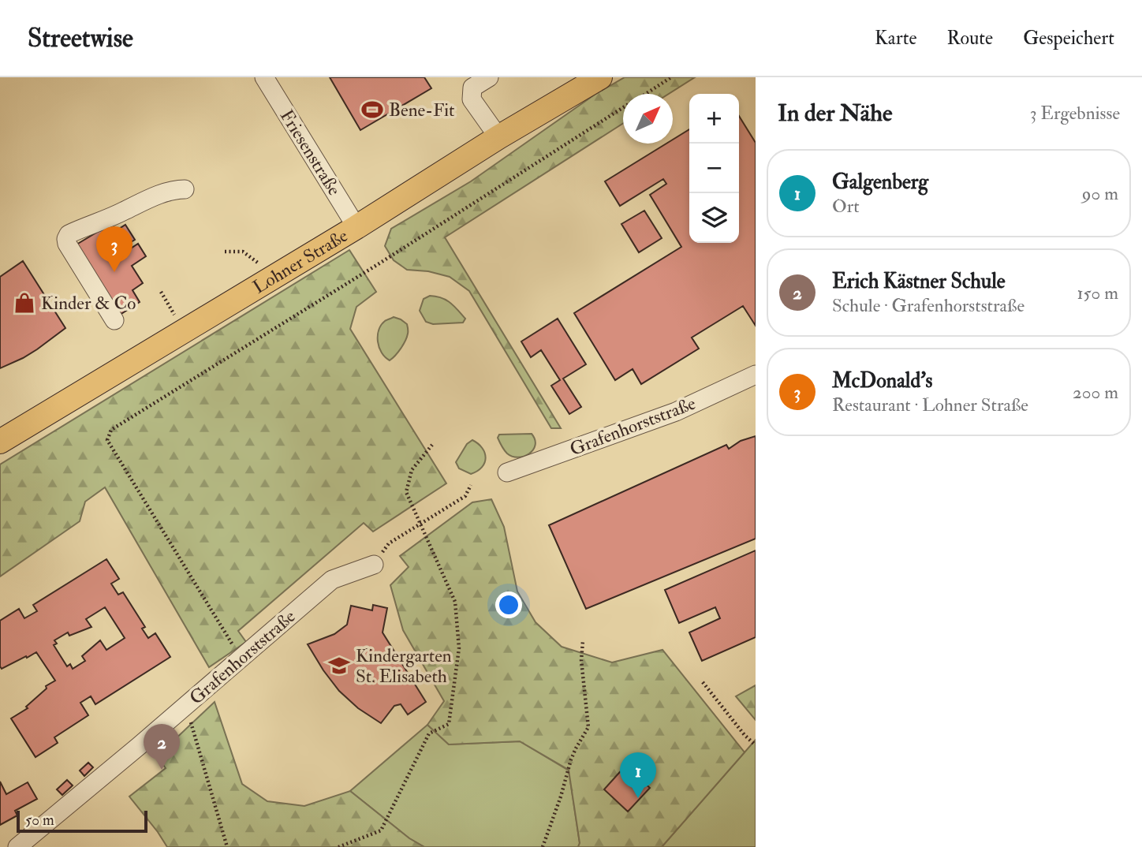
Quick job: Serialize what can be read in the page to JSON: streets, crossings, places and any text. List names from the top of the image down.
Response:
{
  "streets": {
    "main road": ["Lohner Straße"],
    "street": ["Friesenstraße", "Grafenhorststraße"]
  },
  "crossings": [
    ["Friesenstraße", "Lohner Straße"]
  ],
  "places": {
    "sports": ["Bene-Fit"],
    "shop": ["Kinder & Co"],
    "school or university": ["Kindergarten St. Elisabeth"]
  },
  "scale_bar": "50 m",
  "north": "top right",
  "page": {
    "header": "Streetwise",
    "nav": ["Karte", "Route", "Gespeichert"],
    "heading": ["In der Nähe", "3 Ergebnisse"],
    "map_buttons": ["+", "−"],
    "list": [
      {
        "mark": "1",
        "name": "Galgenberg",
        "note": "Ort",
        "value": "90 m"
      },
      {
        "mark": "2",
        "name": "Erich Kästner Schule",
        "note": "Schule · Grafenhorststraße",
        "value": "150 m"
      },
      {
        "mark": "3",
        "name": "McDonald's",
        "note": "Restaurant · Lohner Straße",
        "value": "200 m"
      }
    ],
    "pins": ["3", "2", "1"],
    "scale": "50 m"
  }
}
